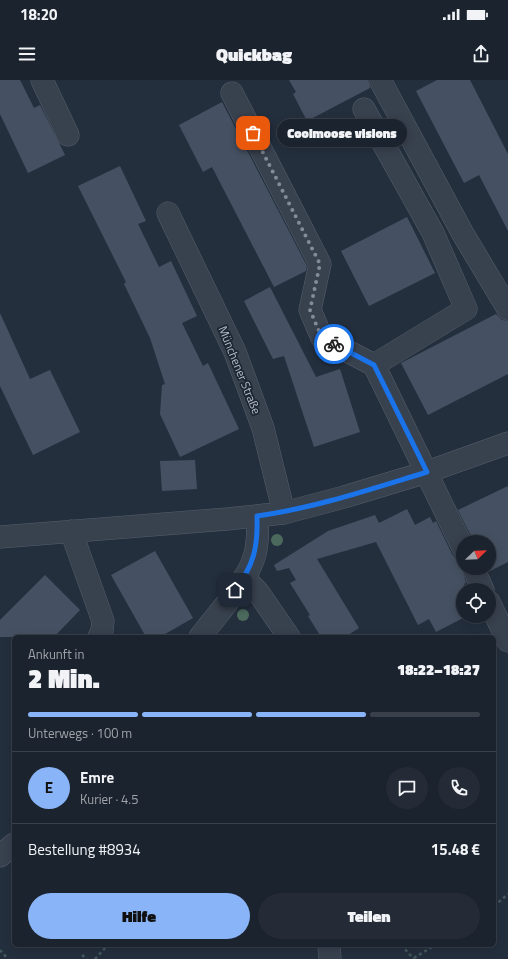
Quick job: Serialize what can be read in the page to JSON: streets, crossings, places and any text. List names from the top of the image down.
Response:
{
  "streets": {
    "street": ["Münchener Straße"]
  },
  "places": ["Coolmoose visions"],
  "north": "top right",
  "page": {
    "status": "18:20",
    "header": "Quickbag",
    "bubble": "Coolmoose visions",
    "heading": ["2 Min.", "Ankunft in", "18:22–18:27"],
    "panel": [
      "Emre",
      "Kurier · 4.5",
      "Bestellung #8934",
      "15.48 €"
    ],
    "bar": "Unterwegs · 100 m",
    "round": "E",
    "buttons": ["Hilfe", "Teilen"]
  }
}
